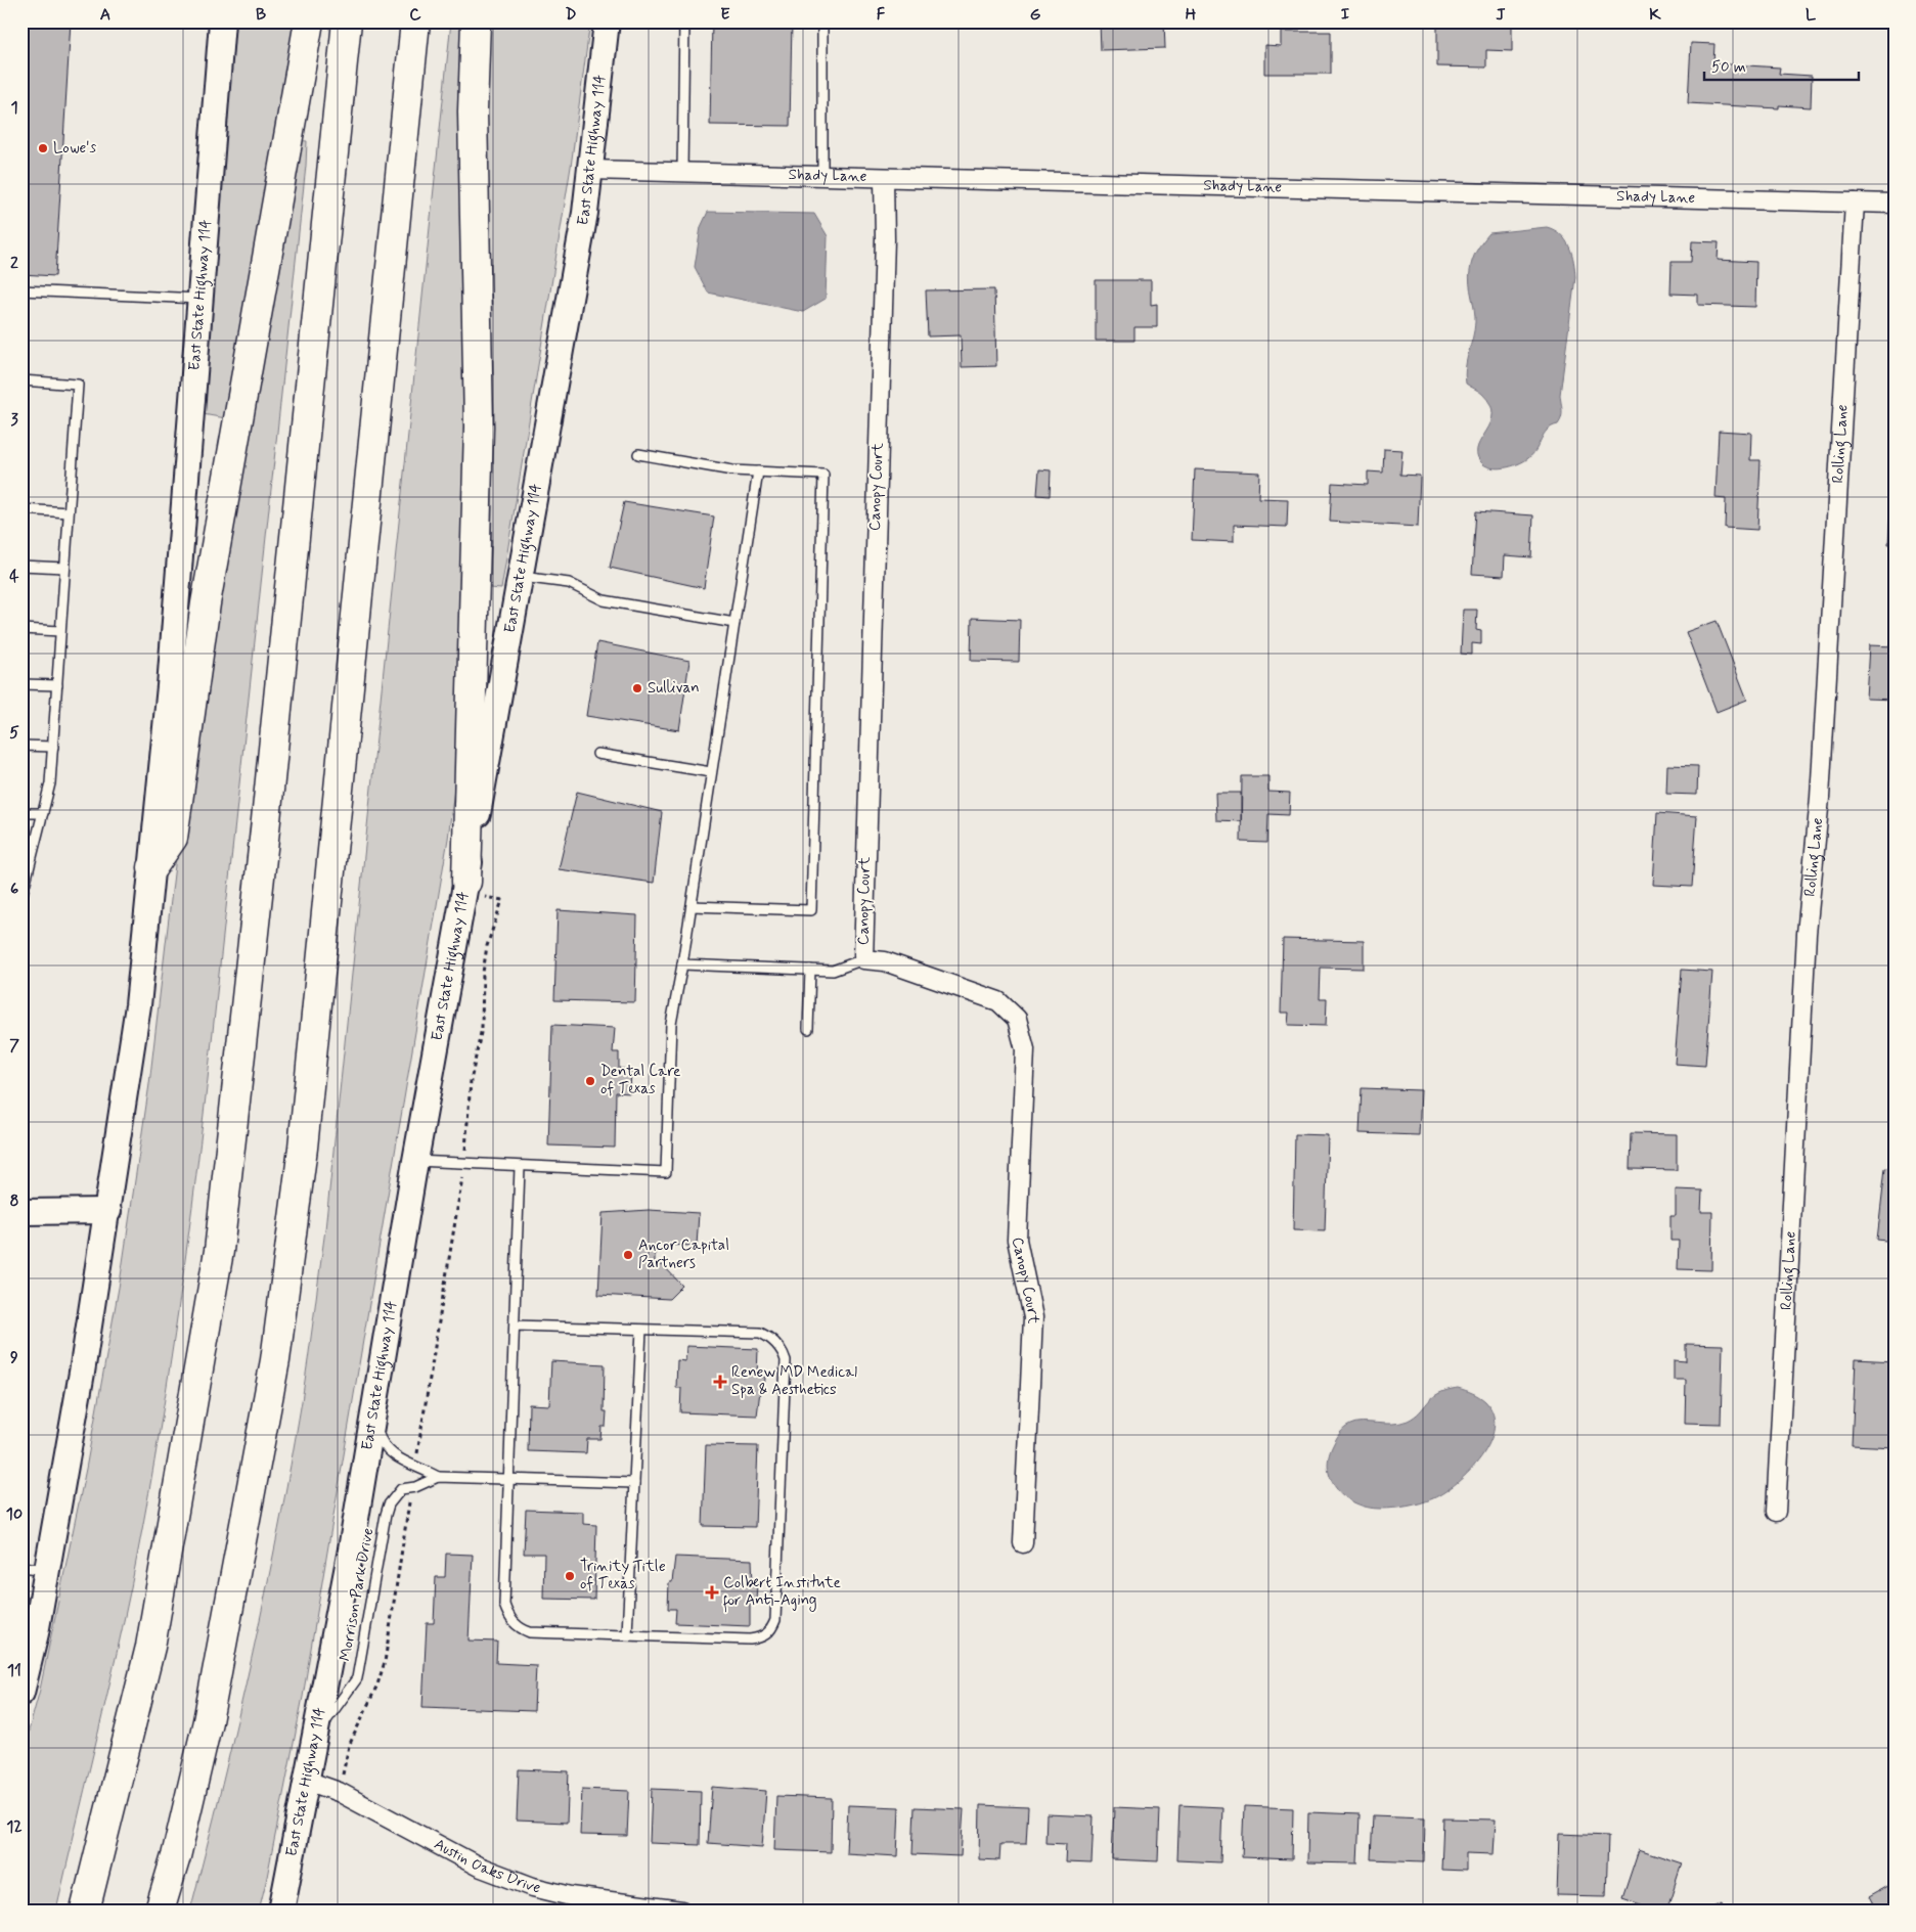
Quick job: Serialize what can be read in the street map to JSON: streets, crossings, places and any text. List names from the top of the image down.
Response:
{
  "streets": {
    "main road": ["East State Highway 114"],
    "street": [
      "Shady Lane",
      "Rolling Lane",
      "Canopy Court",
      "Austin Oaks Drive"
    ],
    "lane": ["Morrison Park Drive"]
  },
  "crossings": [
    ["East State Highway 114", "Shady Lane"],
    ["East State Highway 114", "Morrison Park Drive"],
    ["East State Highway 114", "Austin Oaks Drive"],
    ["Shady Lane", "Rolling Lane"],
    ["Shady Lane", "Canopy Court"]
  ],
  "places": {
    "other": [
      "Lowe's",
      "Sullivan",
      "Dental Care of Texas",
      "Ancor Capital Partners",
      "Trinity Title of Texas"
    ],
    "health": ["Renew MD Medical Spa & Aesthetics", "Colbert Institute for Anti-Aging"]
  },
  "scale_bar": "50 m",
  "grid": {
    "columns": [
      "A",
      "B",
      "C",
      "D",
      "E",
      "F",
      "G",
      "H",
      "I",
      "J",
      "K",
      "L"
    ],
    "rows": [
      "1",
      "2",
      "3",
      "4",
      "5",
      "6",
      "7",
      "8",
      "9",
      "10",
      "11",
      "12"
    ]
  }
}
